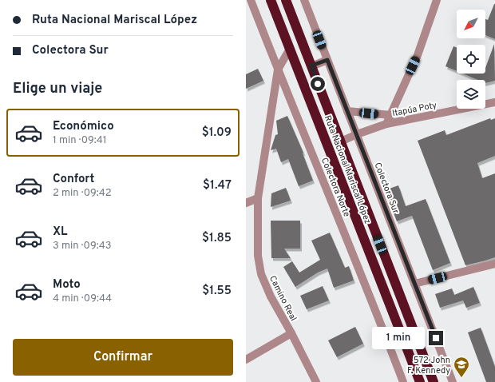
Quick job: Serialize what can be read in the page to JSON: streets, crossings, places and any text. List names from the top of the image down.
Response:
{
  "streets": {
    "highway": ["Ruta Nacional Mariscal López"],
    "street": [
      "Itapúa Poty",
      "Colectora Norte",
      "Colectora Sur",
      "Camino Real"
    ]
  },
  "crossings": [
    ["Itapúa Poty", "Ruta Nacional Mariscal López"],
    ["Itapúa Poty", "Colectora Sur"],
    ["Ruta Nacional Mariscal López", "Camino Real"],
    ["Colectora Norte", "Camino Real"]
  ],
  "places": {
    "school or university": ["572 John F. Kennedy"]
  },
  "north": "bottom left",
  "page": {
    "banner": ["Ruta Nacional Mariscal López", "Colectora Sur"],
    "heading": "Elige un viaje",
    "list": [
      {
        "name": "Económico",
        "note": "1 min · 09:41",
        "value": "$1.09"
      },
      {
        "name": "Confort",
        "note": "2 min · 09:42",
        "value": "$1.47"
      },
      {
        "name": "XL",
        "note": "3 min · 09:43",
        "value": "$1.85"
      },
      {
        "name": "Moto",
        "note": "4 min · 09:44",
        "value": "$1.55"
      }
    ],
    "bubble": "1 min",
    "buttons": "Confirmar"
  }
}
